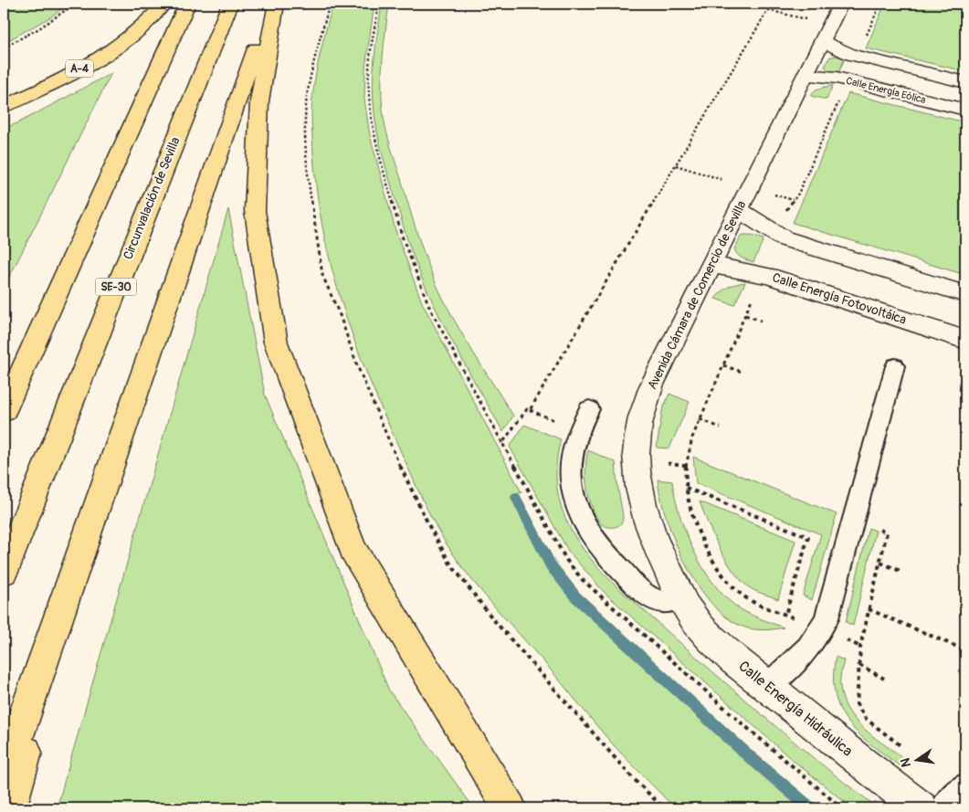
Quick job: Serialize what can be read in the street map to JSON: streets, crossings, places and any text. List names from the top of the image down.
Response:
{
  "streets": {
    "highway": ["A-4", "Circunvalación de Sevilla", "SE-30"],
    "street": [
      "Calle Energía Eólica",
      "Avenida Cámara de Comercio de Sevilla",
      "Calle Energía Fotovoltáica",
      "Calle Energía Hidráulica"
    ]
  },
  "crossings": [
    ["Calle Energía Eólica", "Avenida Cámara de Comercio de Sevilla"],
    ["Avenida Cámara de Comercio de Sevilla", "Calle Energía Fotovoltáica"],
    ["Avenida Cámara de Comercio de Sevilla", "Calle Energía Hidráulica"]
  ],
  "north": "left"
}
